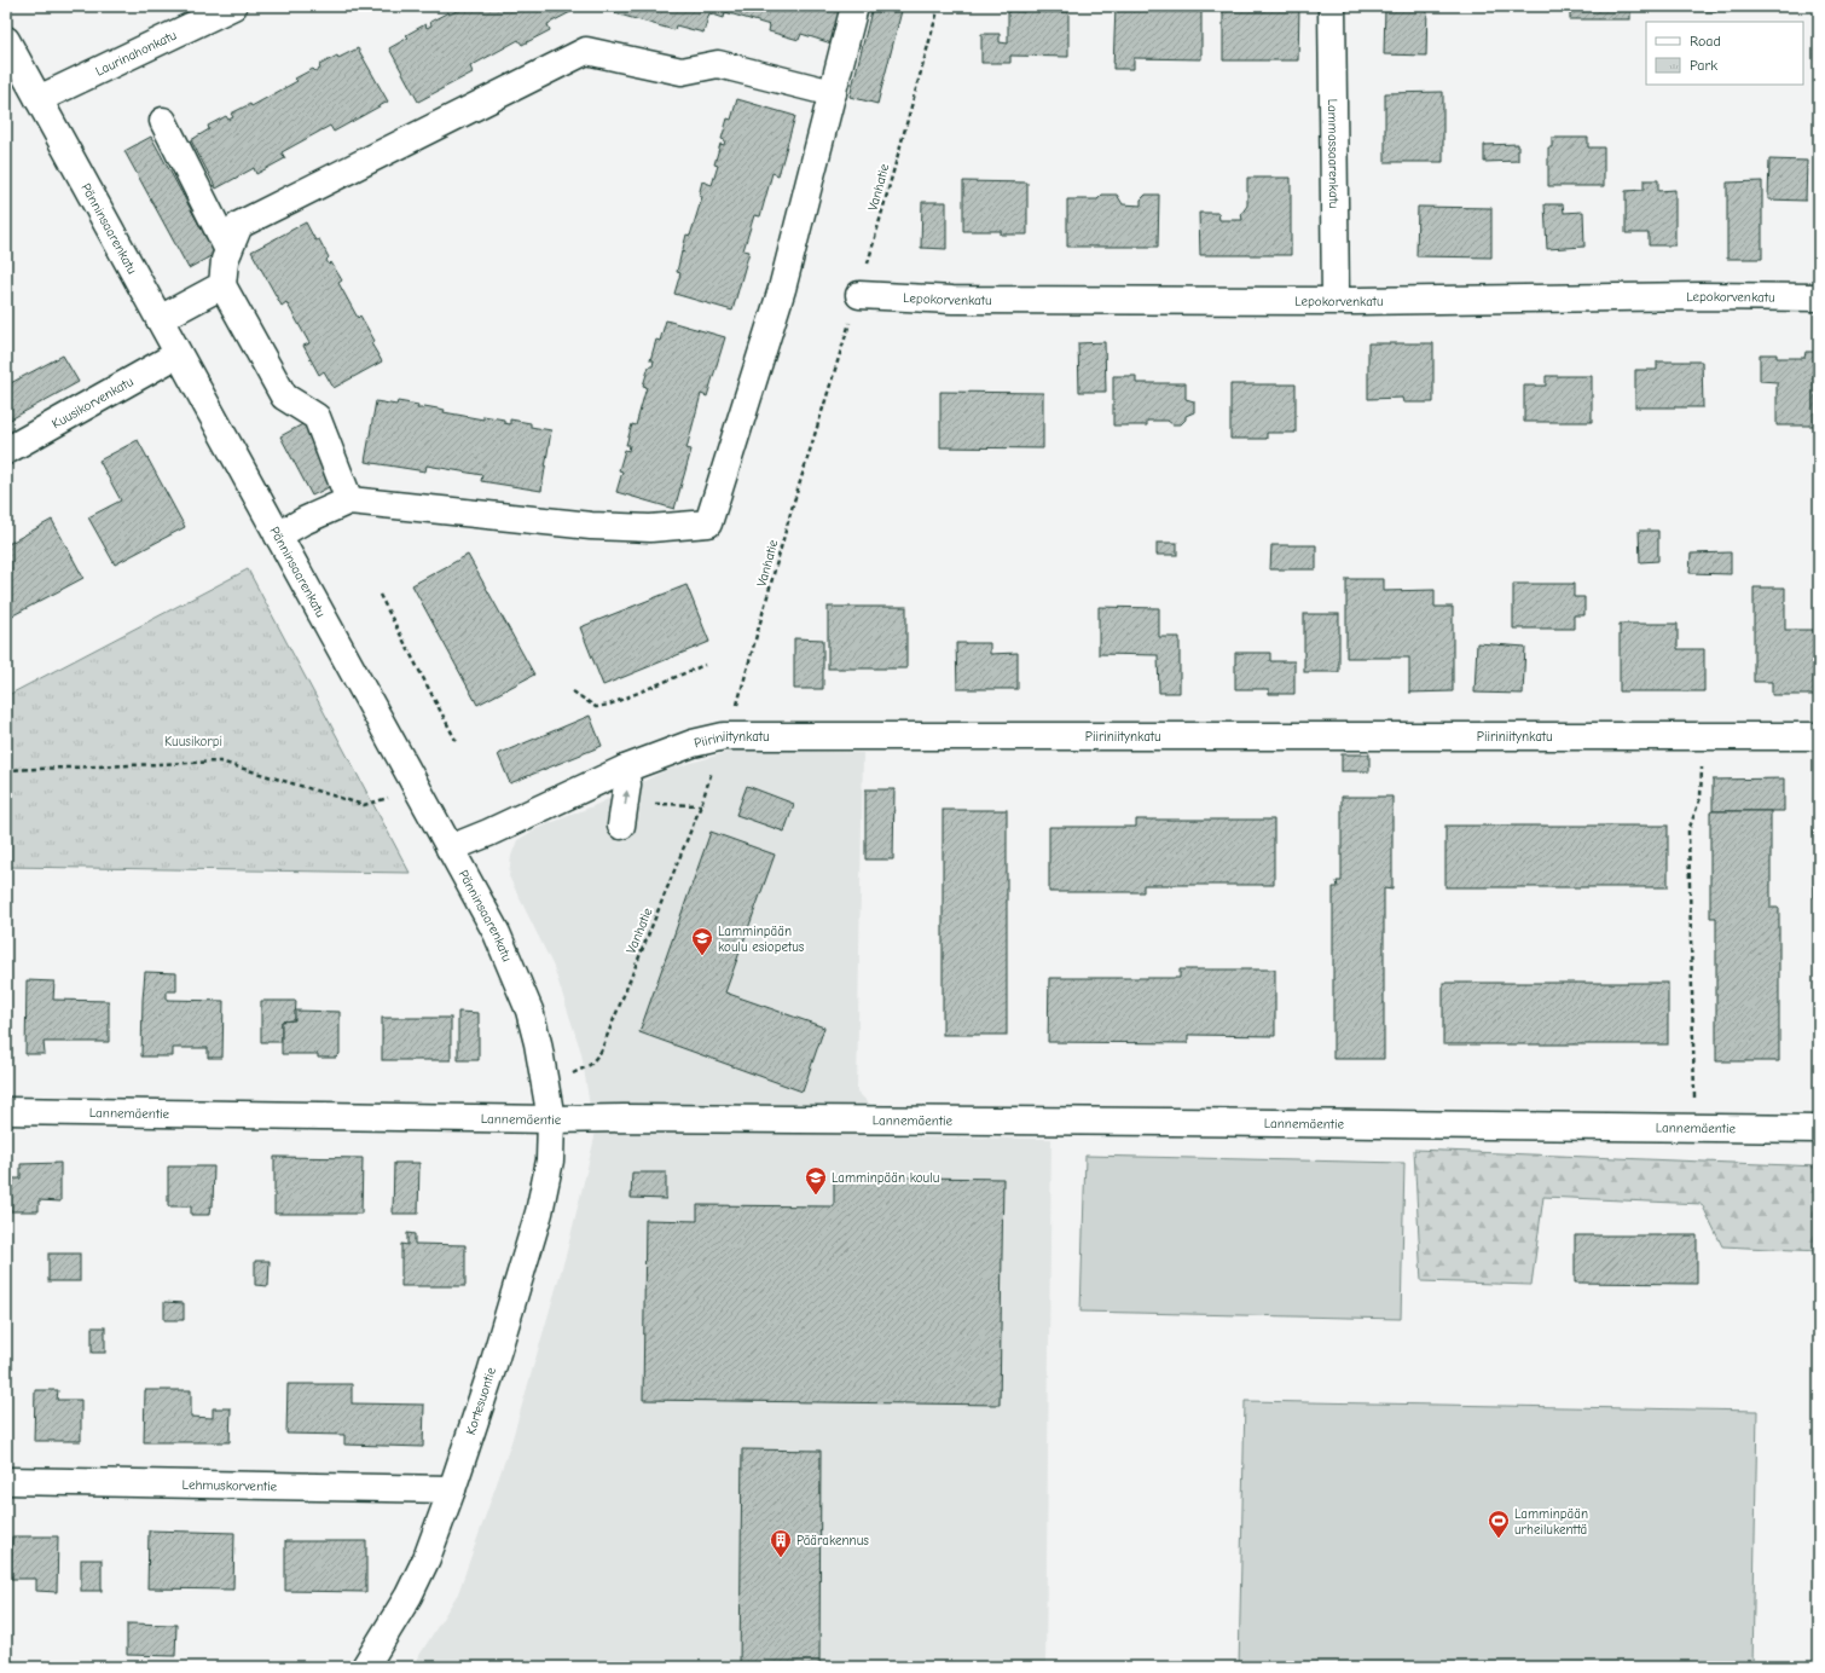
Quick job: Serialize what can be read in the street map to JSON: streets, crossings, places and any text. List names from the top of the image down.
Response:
{
  "streets": {
    "street": [
      "Laurinahonkatu",
      "Lammassaarenkatu",
      "Pänninsaarenkatu",
      "Lepokorvenkatu",
      "Kuusikorvenkatu",
      "Piiriniitynkatu",
      "Lannemäentie",
      "Kortesuontie",
      "Lehmuskorventie"
    ],
    "path": ["Vanhatie"]
  },
  "crossings": [
    ["Laurinahonkatu", "Pänninsaarenkatu"],
    ["Lammassaarenkatu", "Lepokorvenkatu"],
    ["Vanhatie", "Pänninsaarenkatu"],
    ["Vanhatie", "Lepokorvenkatu"],
    ["Vanhatie", "Piiriniitynkatu"],
    ["Pänninsaarenkatu", "Kuusikorvenkatu"],
    ["Pänninsaarenkatu", "Piiriniitynkatu"],
    ["Pänninsaarenkatu", "Lannemäentie"],
    ["Pänninsaarenkatu", "Kortesuontie"],
    ["Lannemäentie", "Kortesuontie"],
    ["Kortesuontie", "Lehmuskorventie"]
  ],
  "parks": ["Kuusikorpi"],
  "places": {
    "school or university": ["Lamminpään koulu esiopetus", "Lamminpään koulu"],
    "sports": ["Lamminpään urheilukenttä"],
    "building": ["Päärakennus"]
  },
  "legend": ["Road", "Park"]
}
